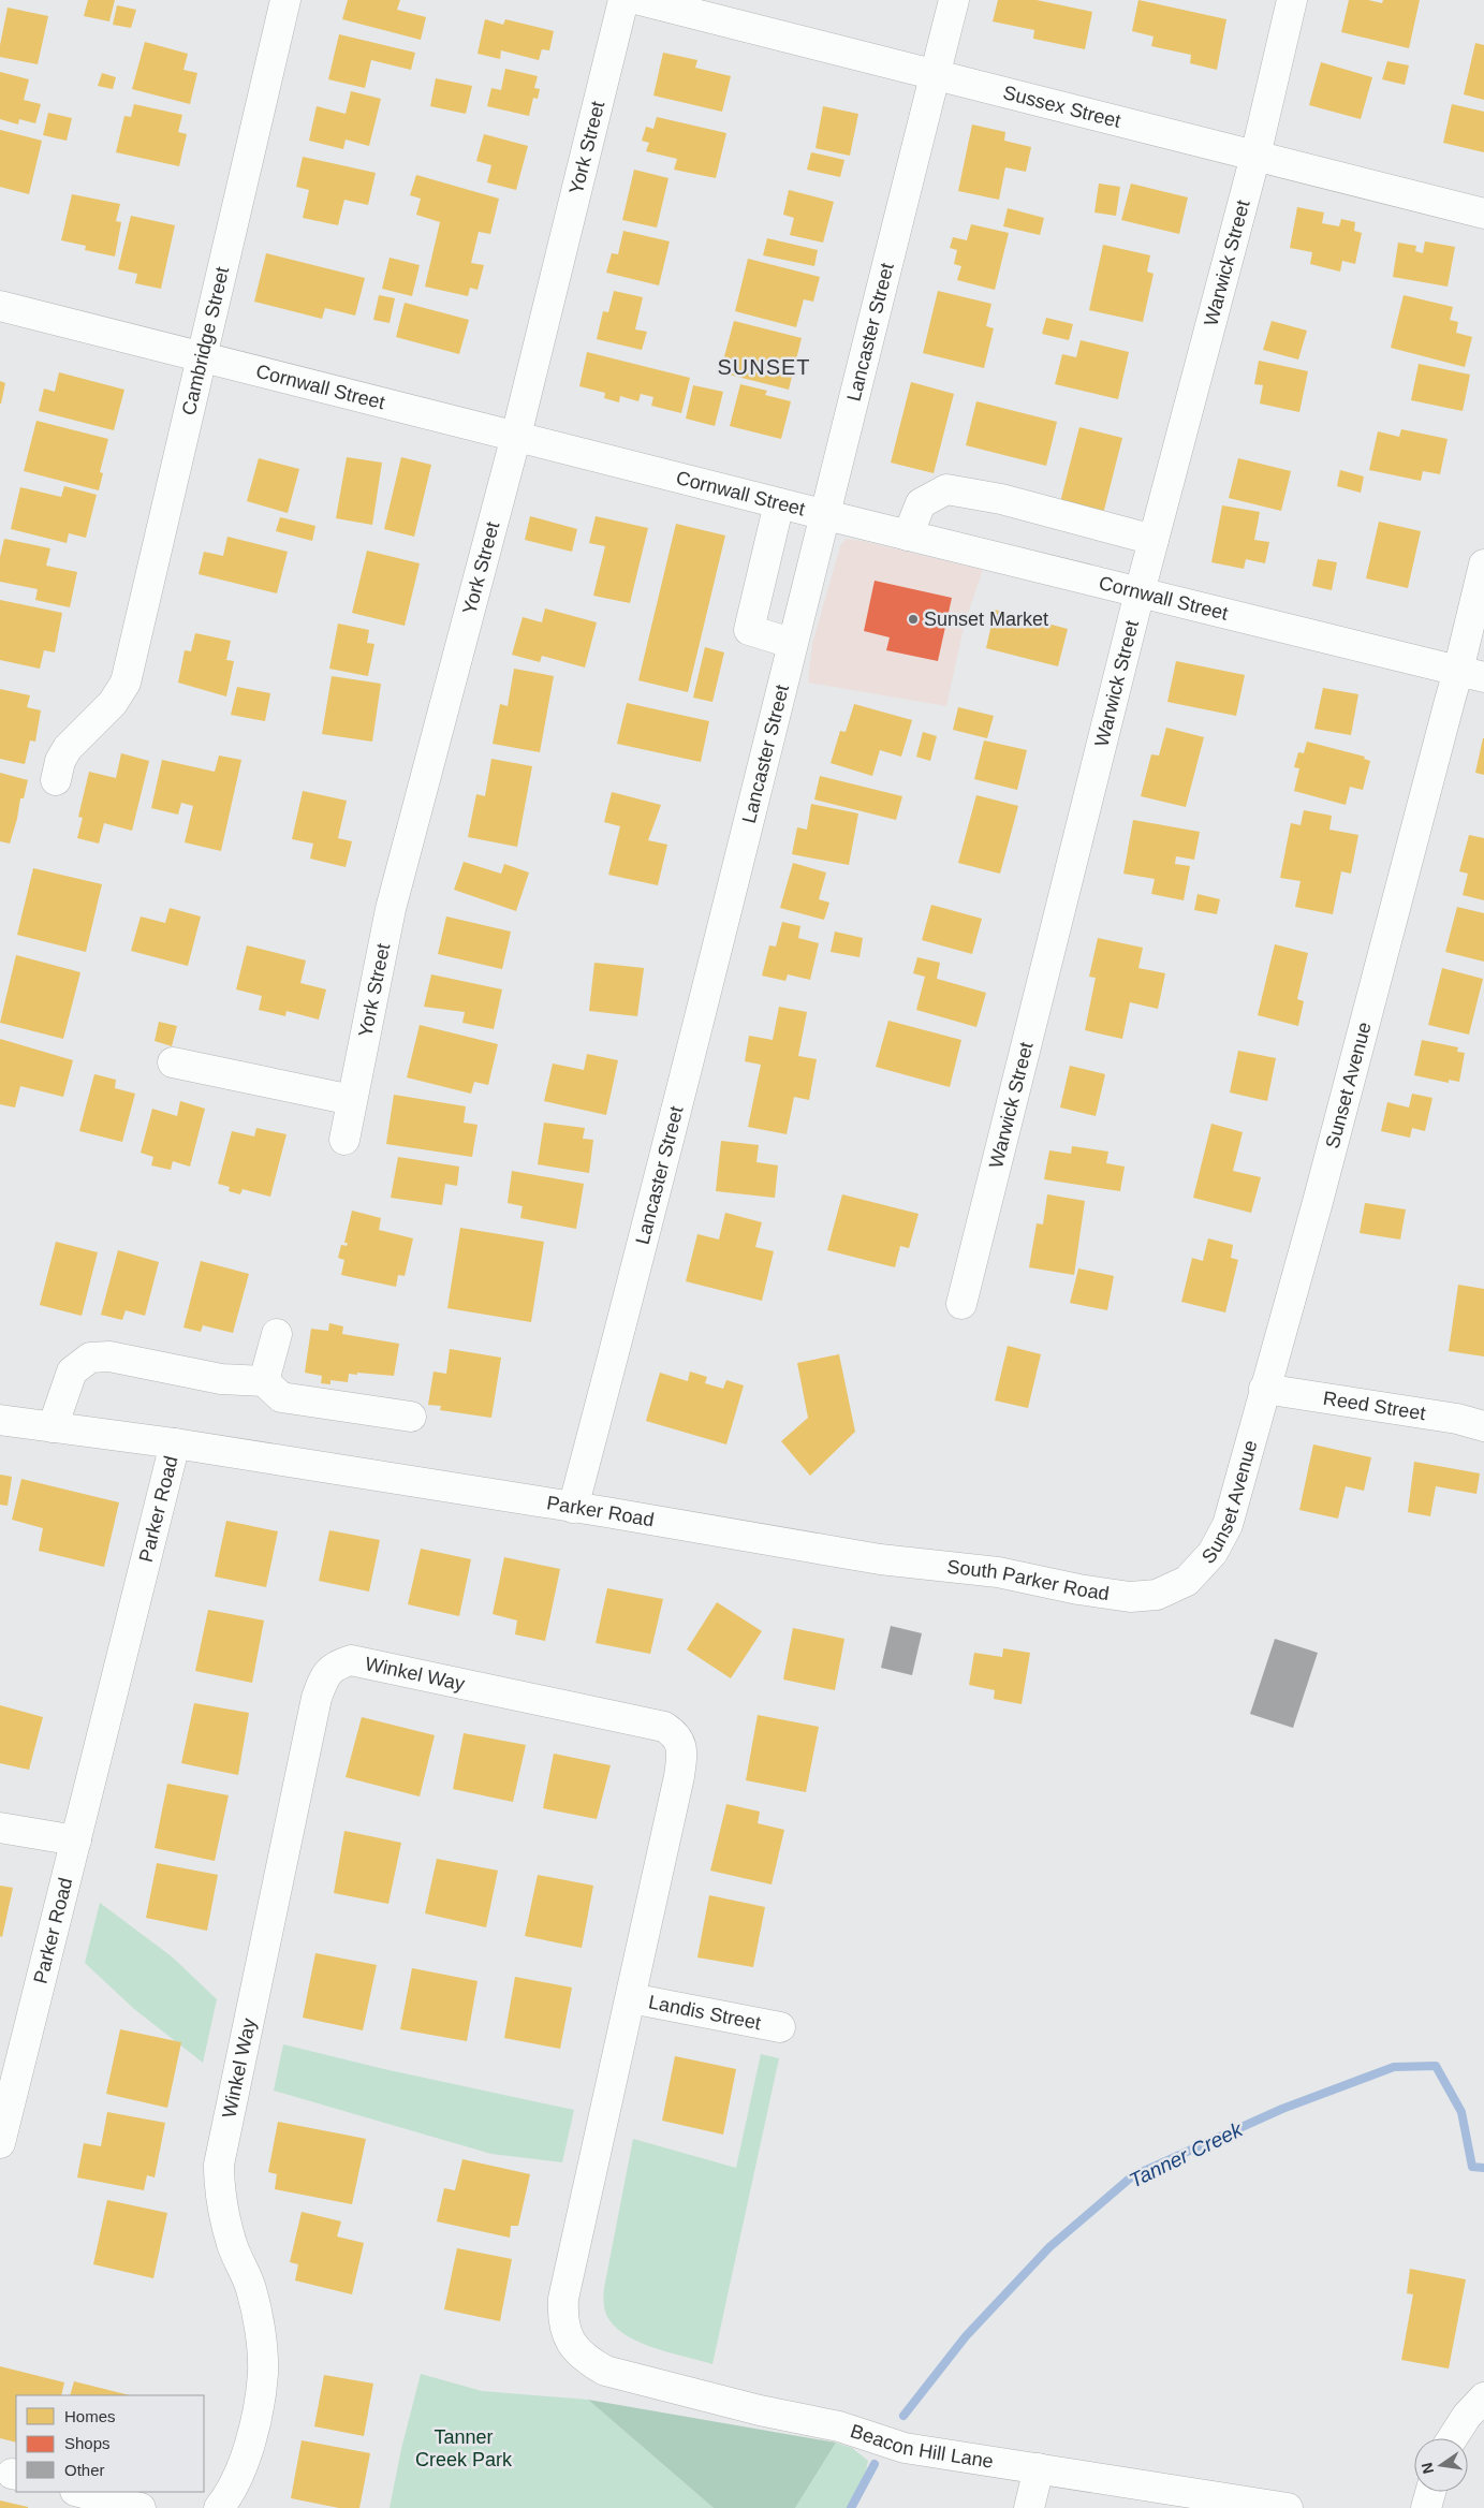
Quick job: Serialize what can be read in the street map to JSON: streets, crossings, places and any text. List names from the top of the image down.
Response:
{
  "streets": {
    "street": [
      "Sussex Street",
      "York Street",
      "Warwick Street",
      "Lancaster Street",
      "Cambridge Street",
      "Cornwall Street",
      "Sunset Avenue",
      "Reed Street",
      "Parker Road",
      "South Parker Road",
      "Winkel Way",
      "Landis Street",
      "Beacon Hill Lane"
    ]
  },
  "crossings": [
    ["Sussex Street", "Warwick Street"],
    ["Sussex Street", "Lancaster Street"],
    ["York Street", "Cornwall Street"],
    ["Warwick Street", "Cornwall Street"],
    ["Lancaster Street", "Cornwall Street"],
    ["Lancaster Street", "Parker Road"],
    ["Cambridge Street", "Cornwall Street"],
    ["Cornwall Street", "Sunset Avenue"],
    ["Sunset Avenue", "Reed Street"],
    ["Sunset Avenue", "South Parker Road"],
    ["Parker Road", "South Parker Road"],
    ["Winkel Way", "Landis Street"],
    ["Winkel Way", "Beacon Hill Lane"]
  ],
  "districts": ["SUNSET"],
  "water": ["Tanner Creek"],
  "parks": ["Tanner Creek Park"],
  "places": ["Sunset Market"],
  "legend": ["Homes", "Shops", "Other"],
  "north": "left"
}
